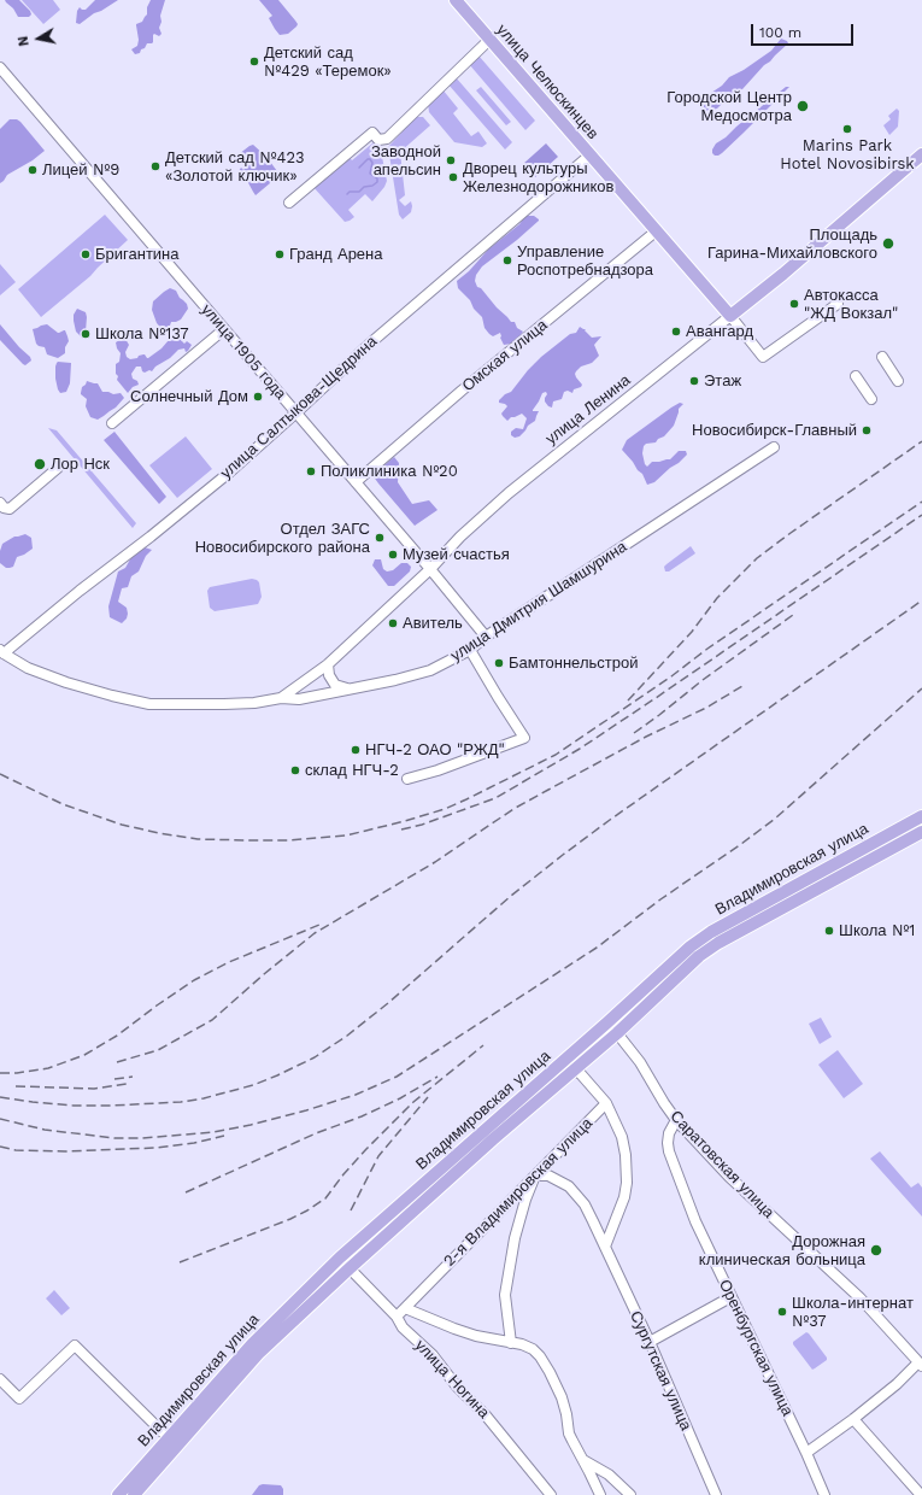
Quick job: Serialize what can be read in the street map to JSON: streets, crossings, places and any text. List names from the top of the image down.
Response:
{
  "streets": {
    "main road": ["улица Челюскинцев", "улица Ленина", "Владимировская улица"],
    "street": [
      "улица 1905 года",
      "Омская улица",
      "улица Салтыкова-Щедрина",
      "улица Дмитрия Шамшурина",
      "Саратовская улица",
      "2-я Владимировская улица",
      "Оренбургская улица",
      "Сургутская улица",
      "улица Ногина"
    ]
  },
  "crossings": [
    ["улица Челюскинцев", "Омская улица"],
    ["улица Челюскинцев", "улица Салтыкова-Щедрина"],
    ["улица Челюскинцев", "улица Ленина"],
    ["улица 1905 года", "Омская улица"],
    ["улица 1905 года", "улица Салтыкова-Щедрина"],
    ["улица 1905 года", "улица Ленина"],
    ["улица 1905 года", "улица Дмитрия Шамшурина"],
    ["улица Салтыкова-Щедрина", "улица Дмитрия Шамшурина"],
    ["улица Ленина", "улица Дмитрия Шамшурина"],
    ["Владимировская улица", "Саратовская улица"],
    ["Владимировская улица", "улица Ногина"],
    ["Саратовская улица", "Оренбургская улица"],
    ["2-я Владимировская улица", "Сургутская улица"],
    ["2-я Владимировская улица", "улица Ногина"]
  ],
  "places": [
    "Детский сад №429 «Теремок»",
    "Городской Центр Медосмотра",
    "Marins Park Hotel Novosibirsk",
    "Заводной апельсин",
    "Детский сад №423 «Золотой ключик»",
    "Лицей №9",
    "Дворец культуры Железнодорожников",
    "Площадь Гарина-Михайловского",
    "Бригантина",
    "Гранд Арена",
    "Управление Роспотребнадзора",
    "Автокасса \"ЖД Вокзал\"",
    "Авангард",
    "Школа №137",
    "Этаж",
    "Солнечный Дом",
    "Новосибирск-Главный",
    "Лор Нск",
    "Поликлиника №20",
    "Отдел ЗАГС Новосибирского района",
    "Музей счастья",
    "Авитель",
    "Бамтоннельстрой",
    "НГЧ-2 ОАО \"РЖД\"",
    "склад НГЧ-2",
    "Школа №1",
    "Дорожная клиническая больница",
    "Школа-интернат №37"
  ],
  "scale_bar": "100 m",
  "north": "left"
}
